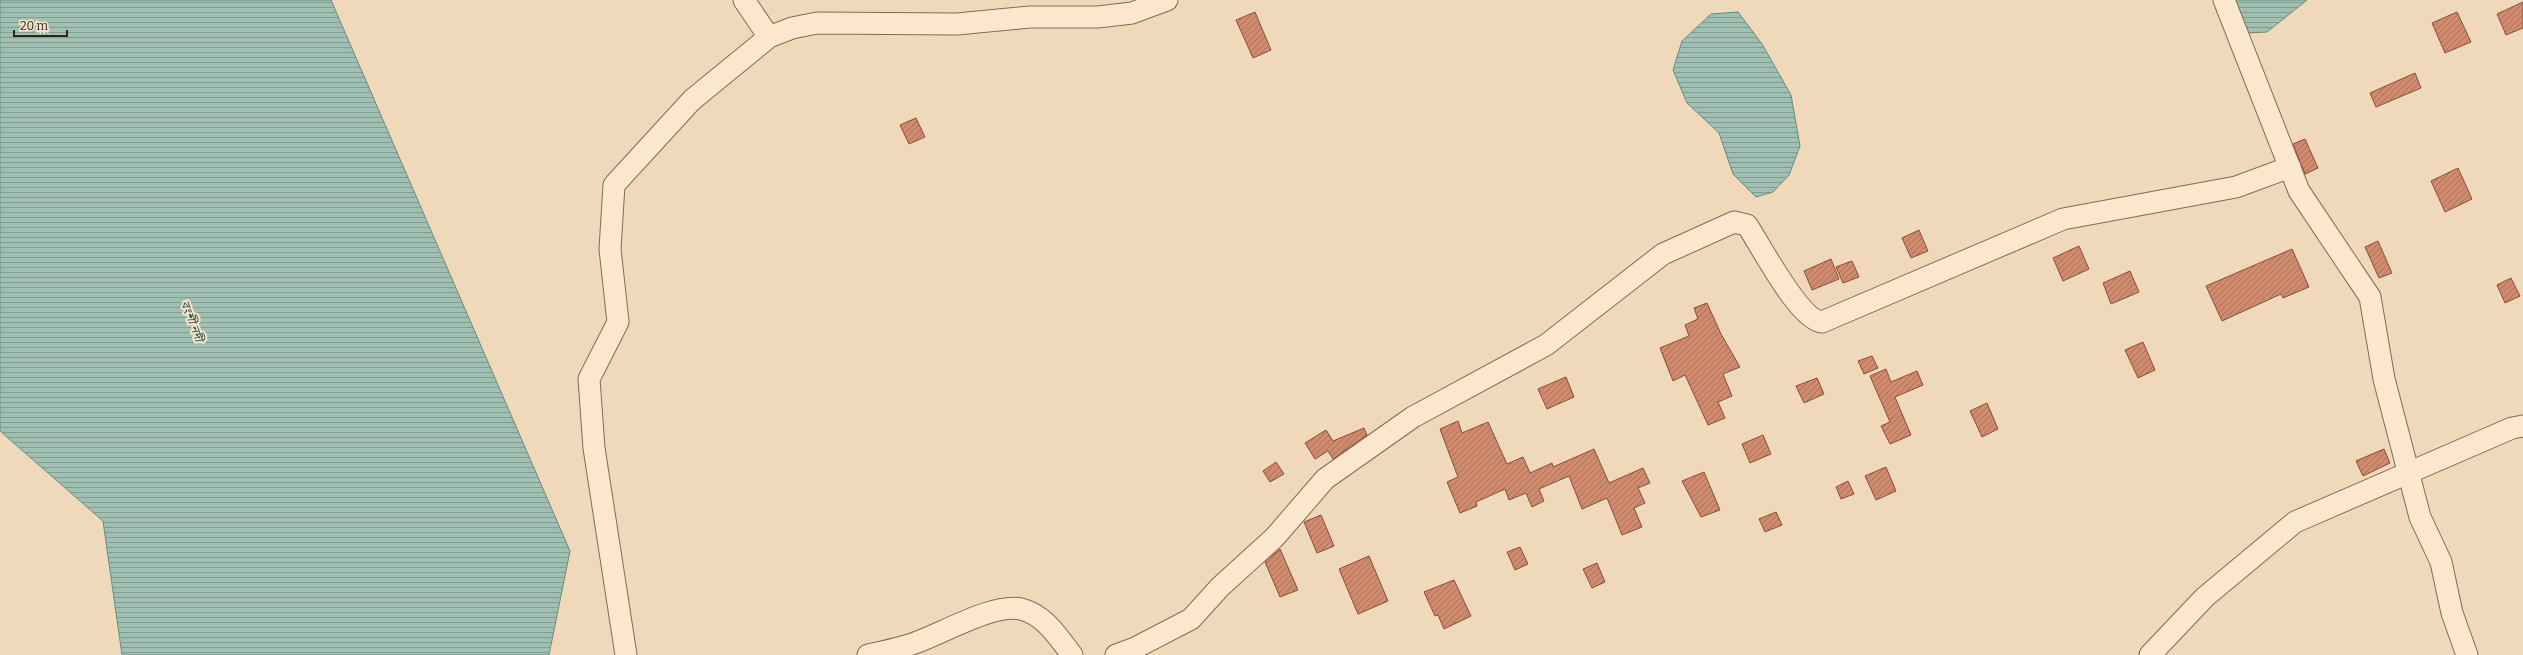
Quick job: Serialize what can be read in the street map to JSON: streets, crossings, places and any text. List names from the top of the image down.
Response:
{
  "water": ["বংশী নদী"],
  "scale_bar": "20 m"
}
